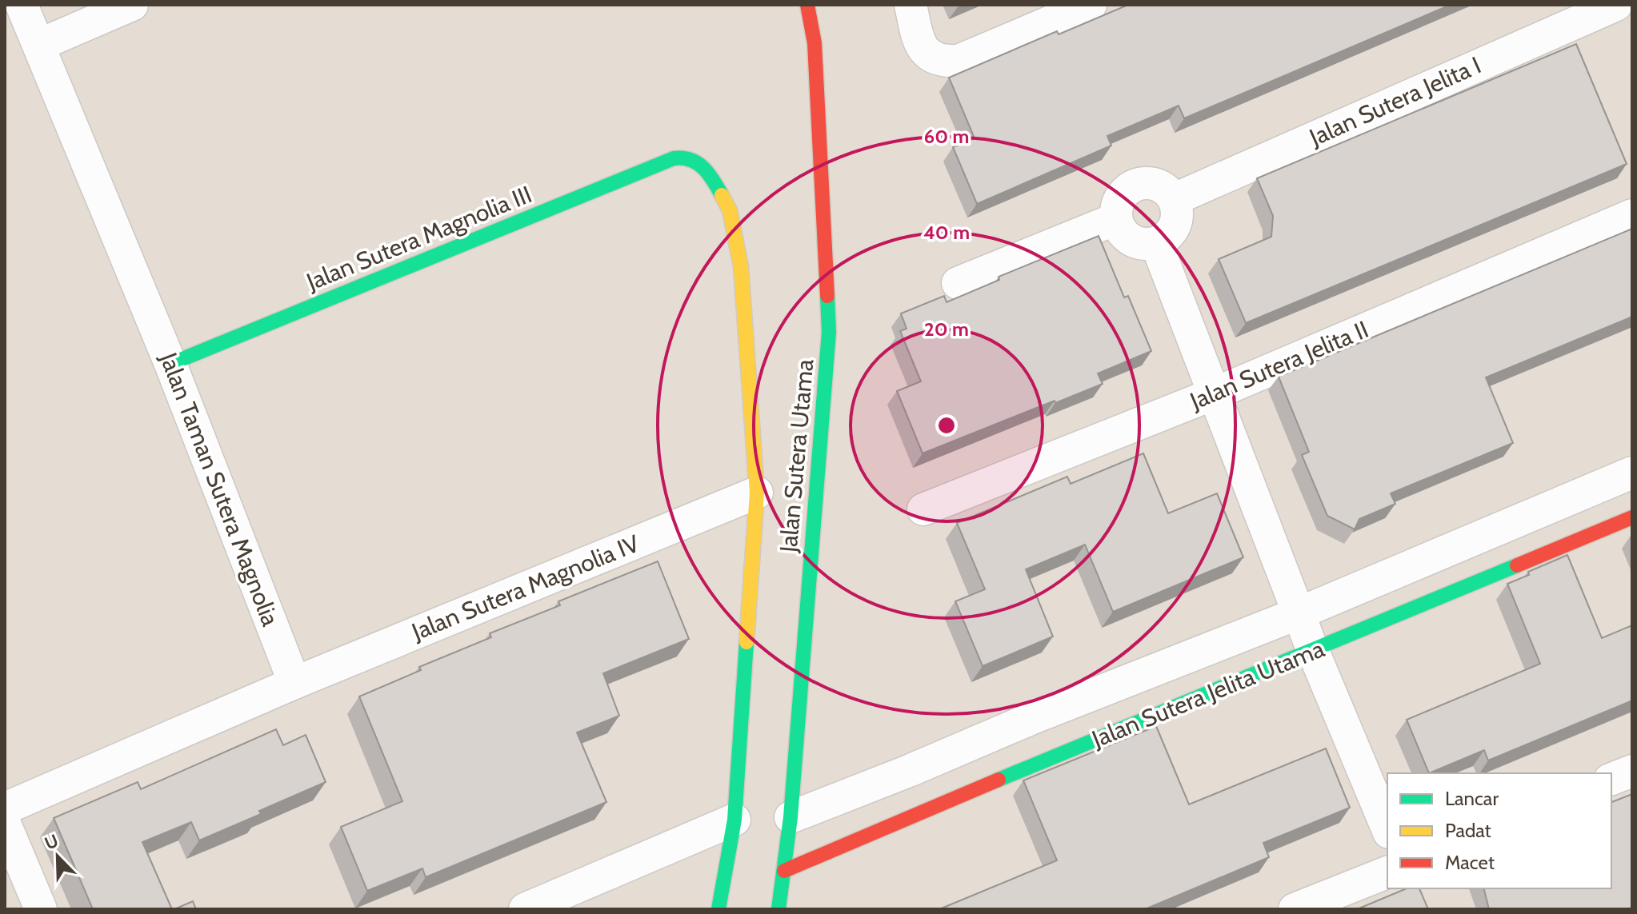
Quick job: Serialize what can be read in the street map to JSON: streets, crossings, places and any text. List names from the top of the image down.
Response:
{
  "streets": {
    "street": [
      "Jalan Sutera Jelita I",
      "Jalan Sutera Magnolia III",
      "Jalan Sutera Jelita II",
      "Jalan Sutera Utama",
      "Jalan Taman Sutera Magnolia",
      "Jalan Sutera Magnolia IV",
      "Jalan Sutera Jelita Utama"
    ]
  },
  "crossings": [
    ["Jalan Sutera Magnolia III", "Jalan Taman Sutera Magnolia"],
    ["Jalan Sutera Magnolia III", "Jalan Sutera Magnolia IV"],
    ["Jalan Sutera Utama", "Jalan Sutera Jelita Utama"],
    ["Jalan Taman Sutera Magnolia", "Jalan Sutera Magnolia IV"]
  ],
  "legend": ["Lancar", "Padat", "Macet"],
  "north": "top left",
  "rings": ["60 m", "40 m", "20 m"]
}
